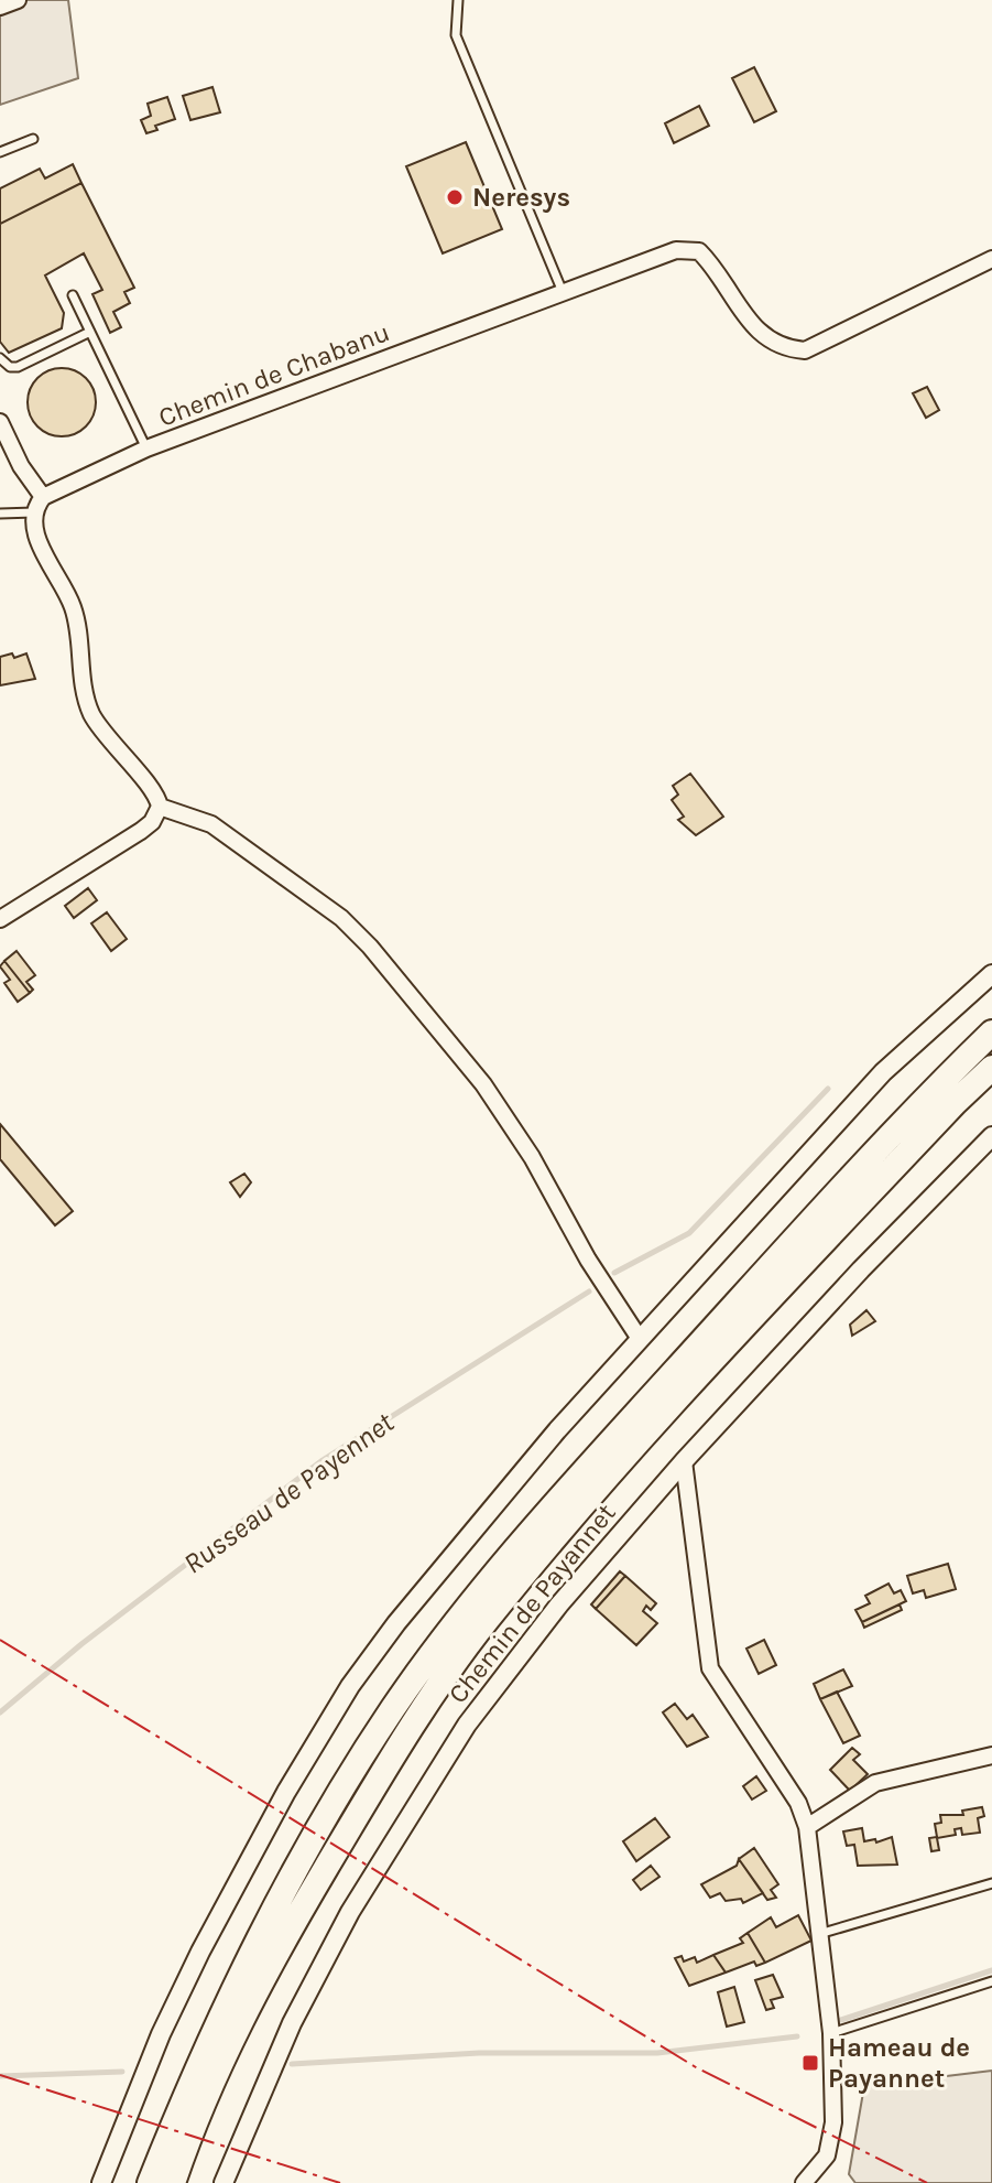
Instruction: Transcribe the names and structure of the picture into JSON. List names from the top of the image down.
{
  "streets": {
    "street": ["Chemin de Chabanu", "Chemin de Payannet"]
  },
  "water": ["Russeau de Payennet"],
  "places": {
    "other": ["Neresys"],
    "transit": ["Hameau de Payannet"]
  }
}
